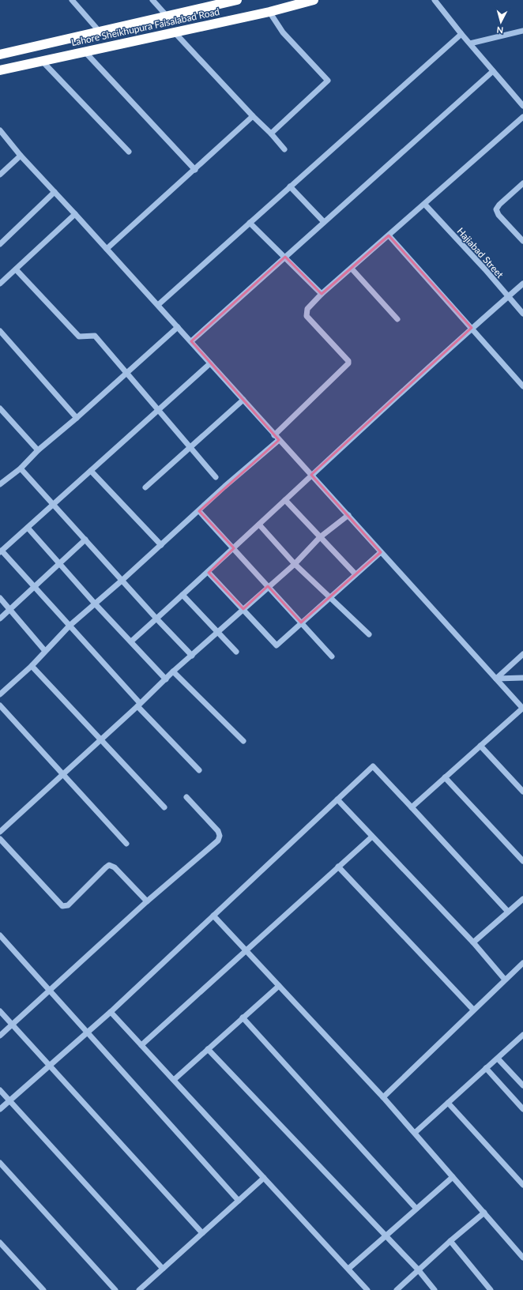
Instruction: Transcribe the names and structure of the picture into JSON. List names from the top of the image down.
{
  "streets": {
    "highway": ["Lahore Sheikhupura Faisalabad Road"],
    "street": ["Hajiabad Street"]
  },
  "north": "bottom"
}
